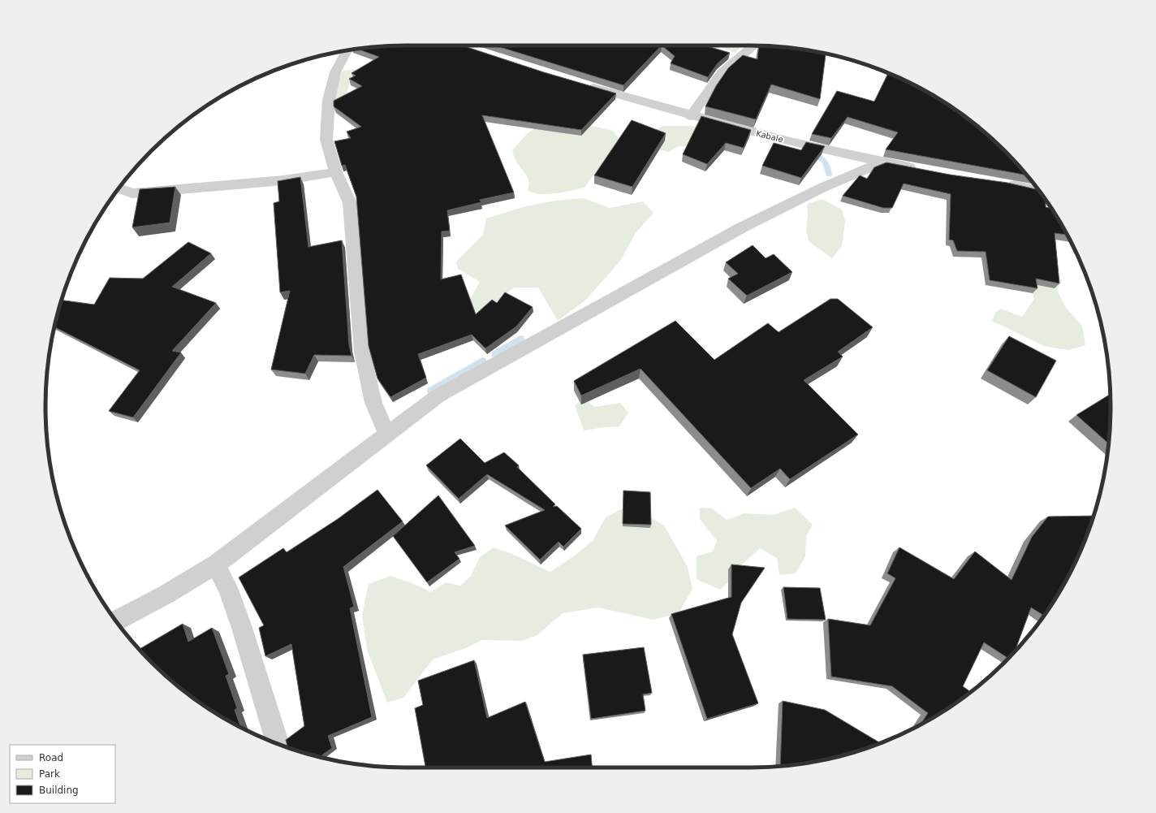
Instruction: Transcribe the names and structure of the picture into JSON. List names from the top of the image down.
{
  "streets": {
    "street": ["Kabale"]
  },
  "legend": ["Road", "Park", "Building"]
}
